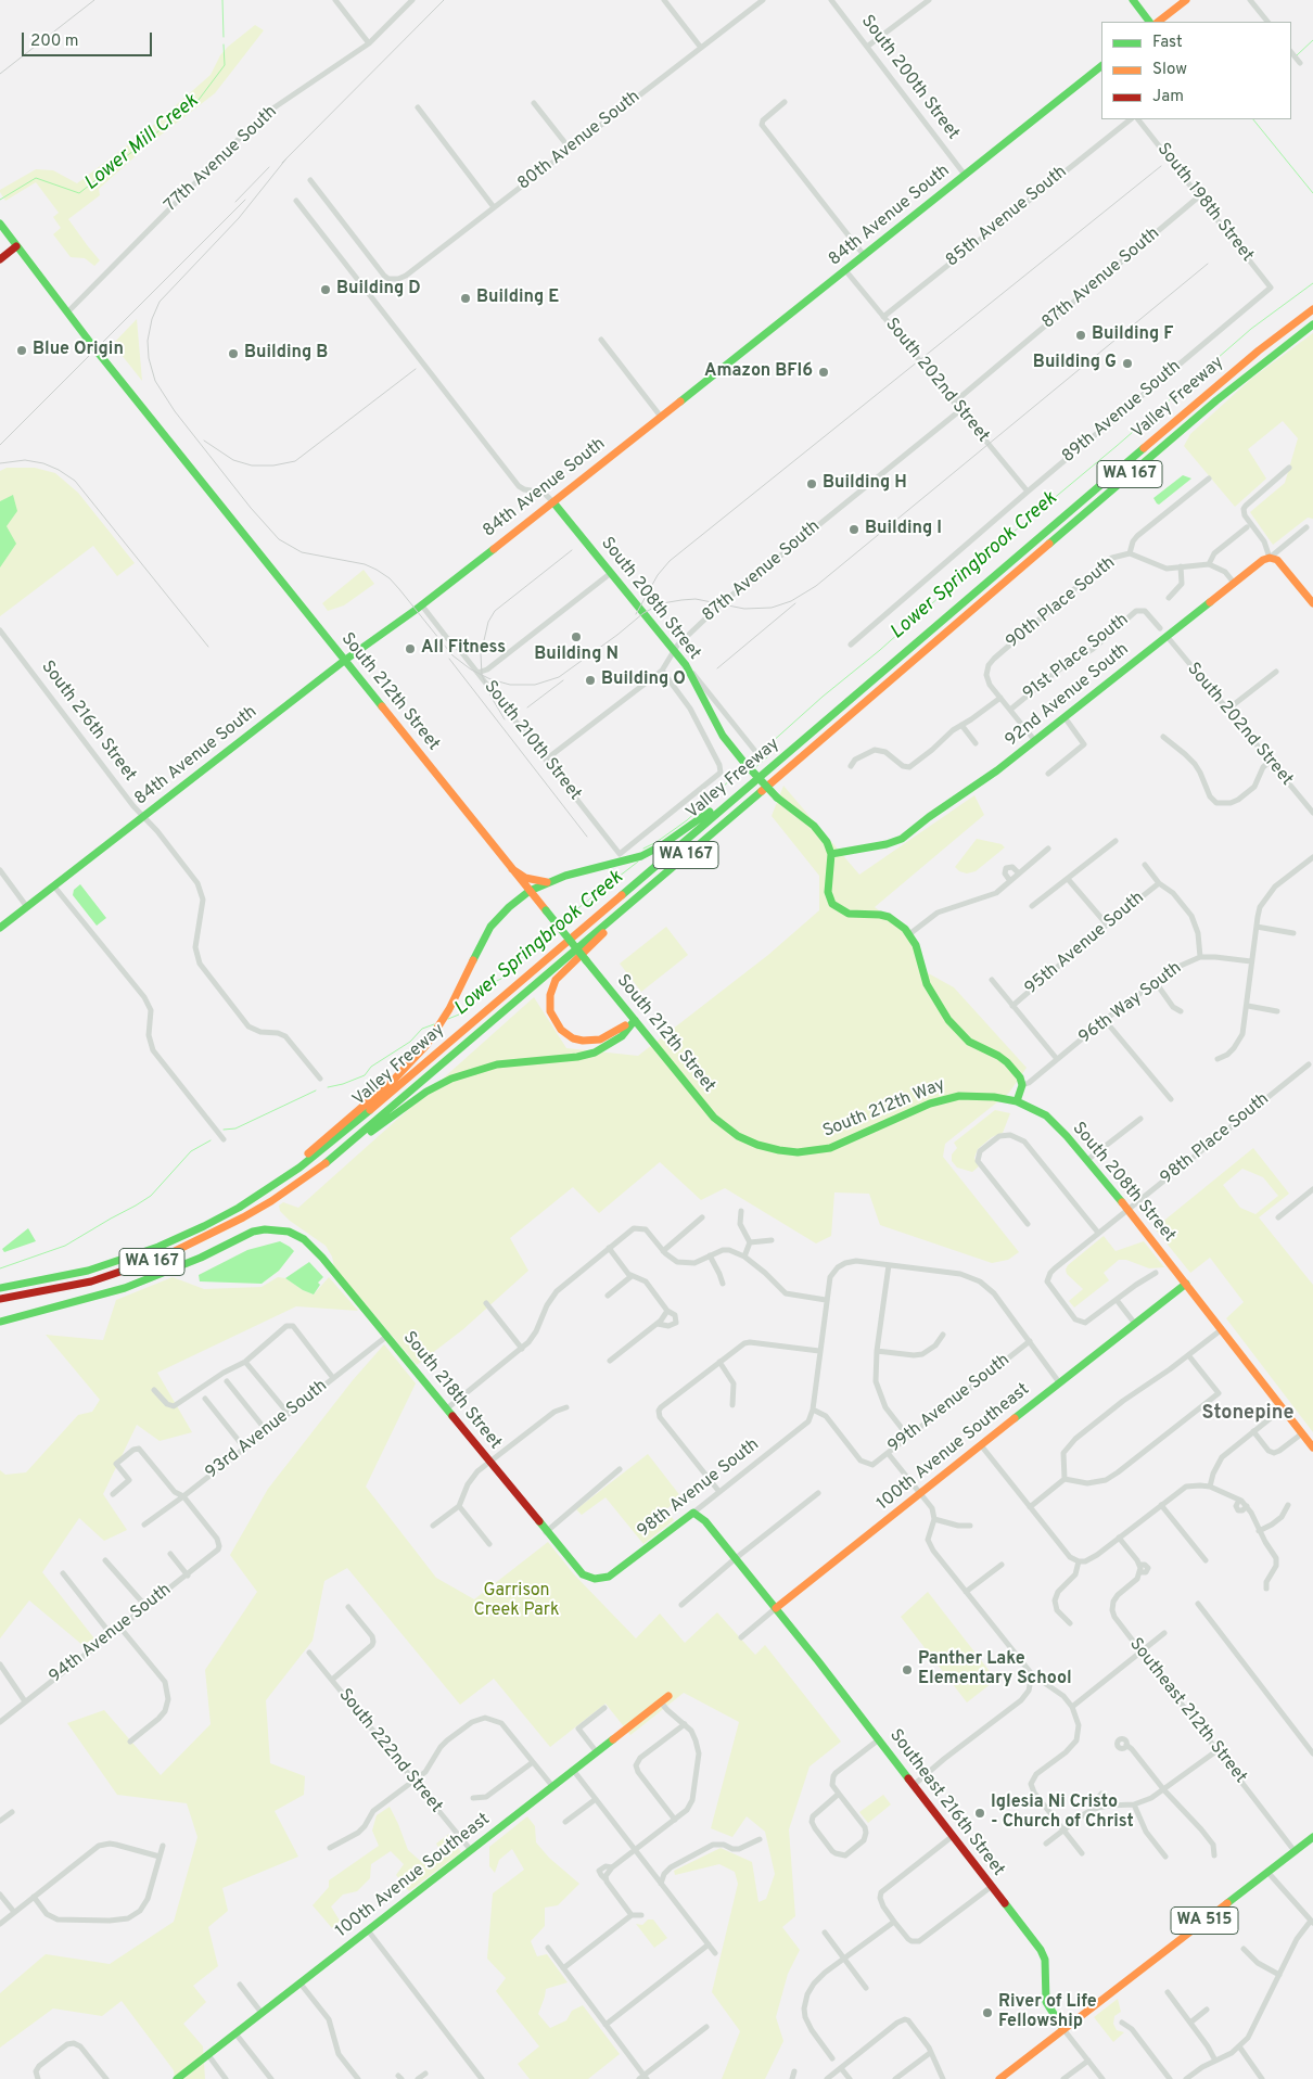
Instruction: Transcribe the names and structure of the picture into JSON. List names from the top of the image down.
{
  "streets": {
    "main road": [
      "84th Avenue South",
      "Valley Freeway",
      "WA 167",
      "South 208th Street",
      "South 212th Street",
      "92nd Avenue South",
      "South 212th Way",
      "South 218th Street",
      "100th Avenue Southeast",
      "98th Avenue South",
      "Southeast 216th Street",
      "WA 515"
    ],
    "street": [
      "South 200th Street",
      "80th Avenue South",
      "77th Avenue South",
      "South 198th Street",
      "85th Avenue South",
      "87th Avenue South",
      "South 202nd Street",
      "89th Avenue South",
      "90th Place South",
      "91st Place South",
      "South 216th Street",
      "South 210th Street",
      "95th Avenue South",
      "96th Way South",
      "98th Place South",
      "99th Avenue South",
      "93rd Avenue South",
      "94th Avenue South",
      "Southeast 212th Street",
      "South 222nd Street"
    ]
  },
  "crossings": [
    ["South 200th Street", "84th Avenue South"],
    ["77th Avenue South", "South 212th Street"],
    ["South 198th Street", "87th Avenue South"],
    ["South 198th Street", "89th Avenue South"],
    ["84th Avenue South", "South 202nd Street"],
    ["84th Avenue South", "South 208th Street"],
    ["84th Avenue South", "South 212th Street"],
    ["84th Avenue South", "South 216th Street"],
    ["84th Avenue South", "South 210th Street"],
    ["85th Avenue South", "South 202nd Street"],
    ["87th Avenue South", "South 202nd Street"],
    ["87th Avenue South", "South 208th Street"],
    ["87th Avenue South", "South 210th Street"],
    ["South 202nd Street", "89th Avenue South"],
    ["South 202nd Street", "92nd Avenue South"],
    ["South 208th Street", "92nd Avenue South"],
    ["South 208th Street", "South 212th Way"],
    ["South 208th Street", "98th Place South"],
    ["South 208th Street", "100th Avenue Southeast"],
    ["South 212th Street", "South 212th Way"],
    ["South 218th Street", "93rd Avenue South"],
    ["South 218th Street", "98th Avenue South"],
    ["99th Avenue South", "98th Avenue South"],
    ["93rd Avenue South", "94th Avenue South"],
    ["100th Avenue Southeast", "South 222nd Street"],
    ["100th Avenue Southeast", "Southeast 216th Street"],
    ["Southeast 212th Street", "WA 515"],
    ["Southeast 216th Street", "WA 515"]
  ],
  "districts": ["Stonepine"],
  "water": ["Lower Mill Creek", "Lower Springbrook Creek"],
  "parks": ["Garrison Creek Park"],
  "places": [
    "Building D",
    "Building E",
    "Building F",
    "Blue Origin",
    "Building B",
    "Building G",
    "Amazon BFI6",
    "Building H",
    "Building I",
    "Building N",
    "All Fitness",
    "Building O",
    "Panther Lake Elementary School",
    "Iglesia Ni Cristo - Church of Christ",
    "River of Life Fellowship"
  ],
  "legend": ["Fast", "Slow", "Jam"],
  "scale_bar": "200 m"
}
